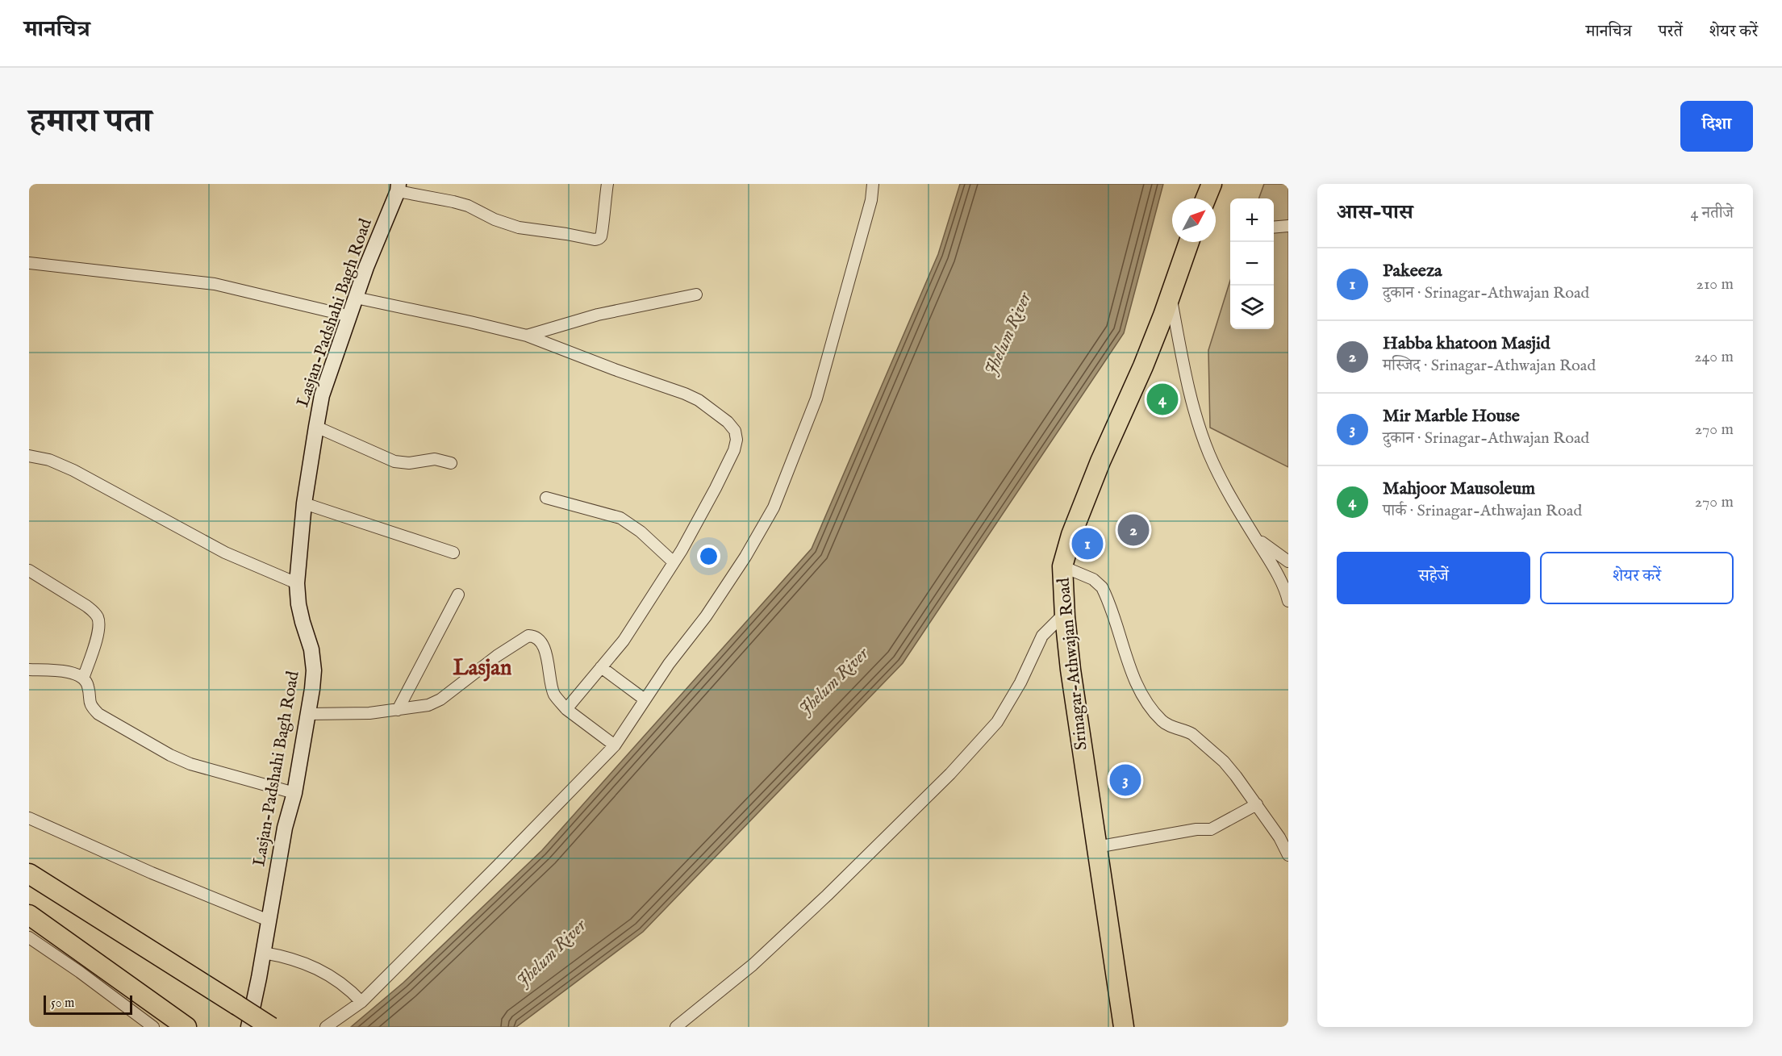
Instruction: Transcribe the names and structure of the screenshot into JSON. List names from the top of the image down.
{
  "streets": {
    "highway": ["Srinagar-Athwajan Road"],
    "street": ["Lasjan-Padshahi Bagh Road"]
  },
  "districts": ["Lasjan"],
  "water": ["Jhelum River"],
  "scale_bar": "50 m",
  "north": "top right",
  "page": {
    "header": "मानचित्र",
    "nav": ["मानचित्र", "परतें", "शेयर करें"],
    "title": "हमारा पता",
    "buttons": [
      "दिशा",
      ["सहेजें", "शेयर करें"]
    ],
    "heading": ["आस-पास", "4 नतीजे"],
    "map_buttons": ["+", "−"],
    "list": [
      {
        "mark": "1",
        "name": "Pakeeza",
        "note": "दुकान · Srinagar-Athwajan Road",
        "value": "210 m"
      },
      {
        "mark": "2",
        "name": "Habba khatoon Masjid",
        "note": "मस्जिद · Srinagar-Athwajan Road",
        "value": "240 m"
      },
      {
        "mark": "3",
        "name": "Mir Marble House",
        "note": "दुकान · Srinagar-Athwajan Road",
        "value": "270 m"
      },
      {
        "mark": "4",
        "name": "Mahjoor Mausoleum",
        "note": "पार्क · Srinagar-Athwajan Road",
        "value": "270 m"
      }
    ],
    "pins": [
      "4",
      "2",
      "1",
      "3"
    ],
    "scale": "50 m"
  }
}
